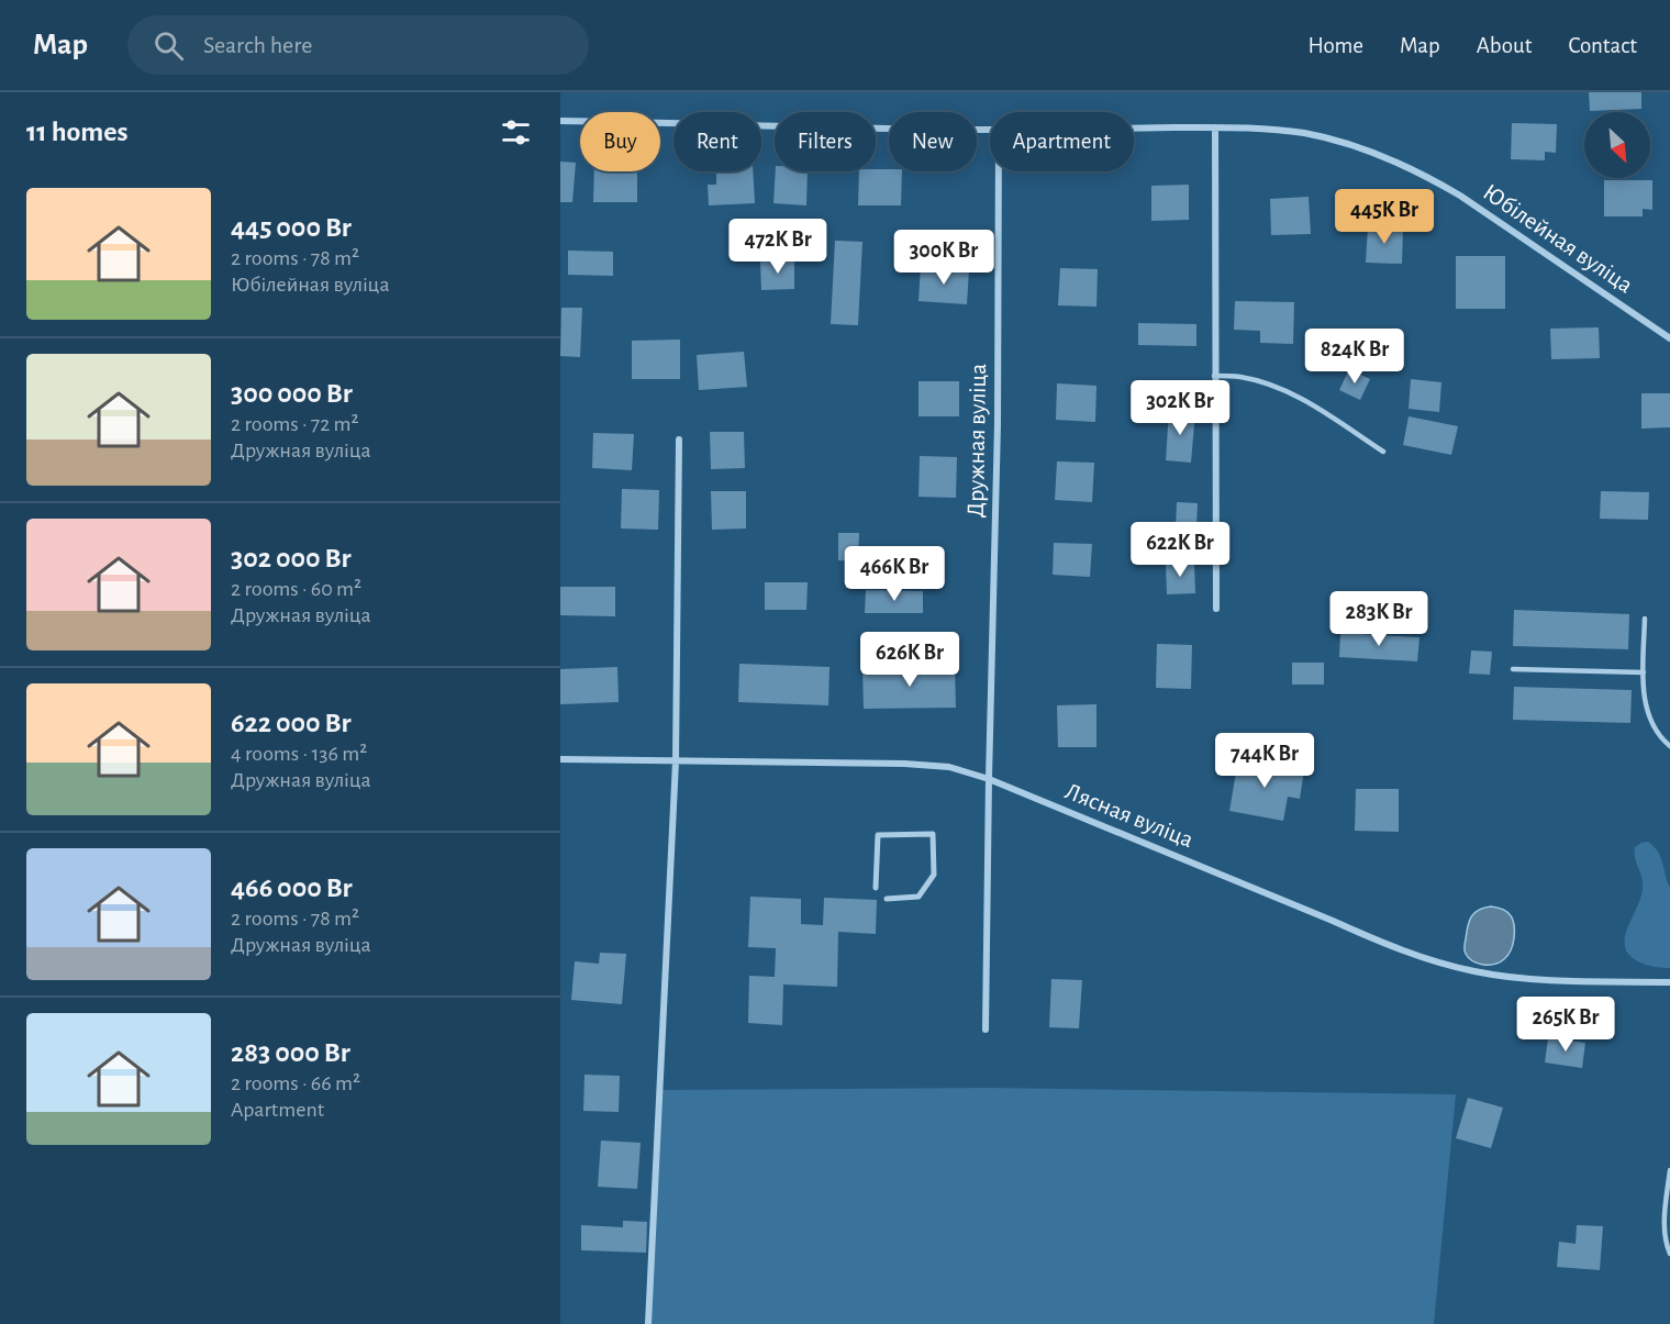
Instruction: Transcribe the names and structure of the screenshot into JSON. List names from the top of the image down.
{
  "streets": {
    "street": ["Юбілейная вуліца", "Дружная вуліца", "Лясная вуліца"]
  },
  "crossings": [
    ["Дружная вуліца", "Лясная вуліца"]
  ],
  "north": "bottom right",
  "page": {
    "header": "Map",
    "search": "Search here",
    "nav": [
      "Home",
      "Map",
      "About",
      "Contact"
    ],
    "heading": "11 homes",
    "chip": [
      "Buy",
      "Rent",
      "Filters",
      "New",
      "Apartment"
    ],
    "list": [
      {
        "name": "445 000 Br",
        "note": "2 rooms · 78 m² · Юбілейная вуліца"
      },
      {
        "name": "300 000 Br",
        "note": "2 rooms · 72 m² · Дружная вуліца"
      },
      {
        "name": "302 000 Br",
        "note": "2 rooms · 60 m² · Дружная вуліца"
      },
      {
        "name": "622 000 Br",
        "note": "4 rooms · 136 m² · Дружная вуліца"
      },
      {
        "name": "466 000 Br",
        "note": "2 rooms · 78 m² · Дружная вуліца"
      },
      {
        "name": "283 000 Br",
        "note": "2 rooms · 66 m² · Apartment"
      }
    ],
    "price": [
      "445K Br",
      "472K Br",
      "300K Br",
      "824K Br",
      "302K Br",
      "622K Br",
      "466K Br",
      "283K Br",
      "626K Br",
      "744K Br",
      "265K Br"
    ]
  }
}
